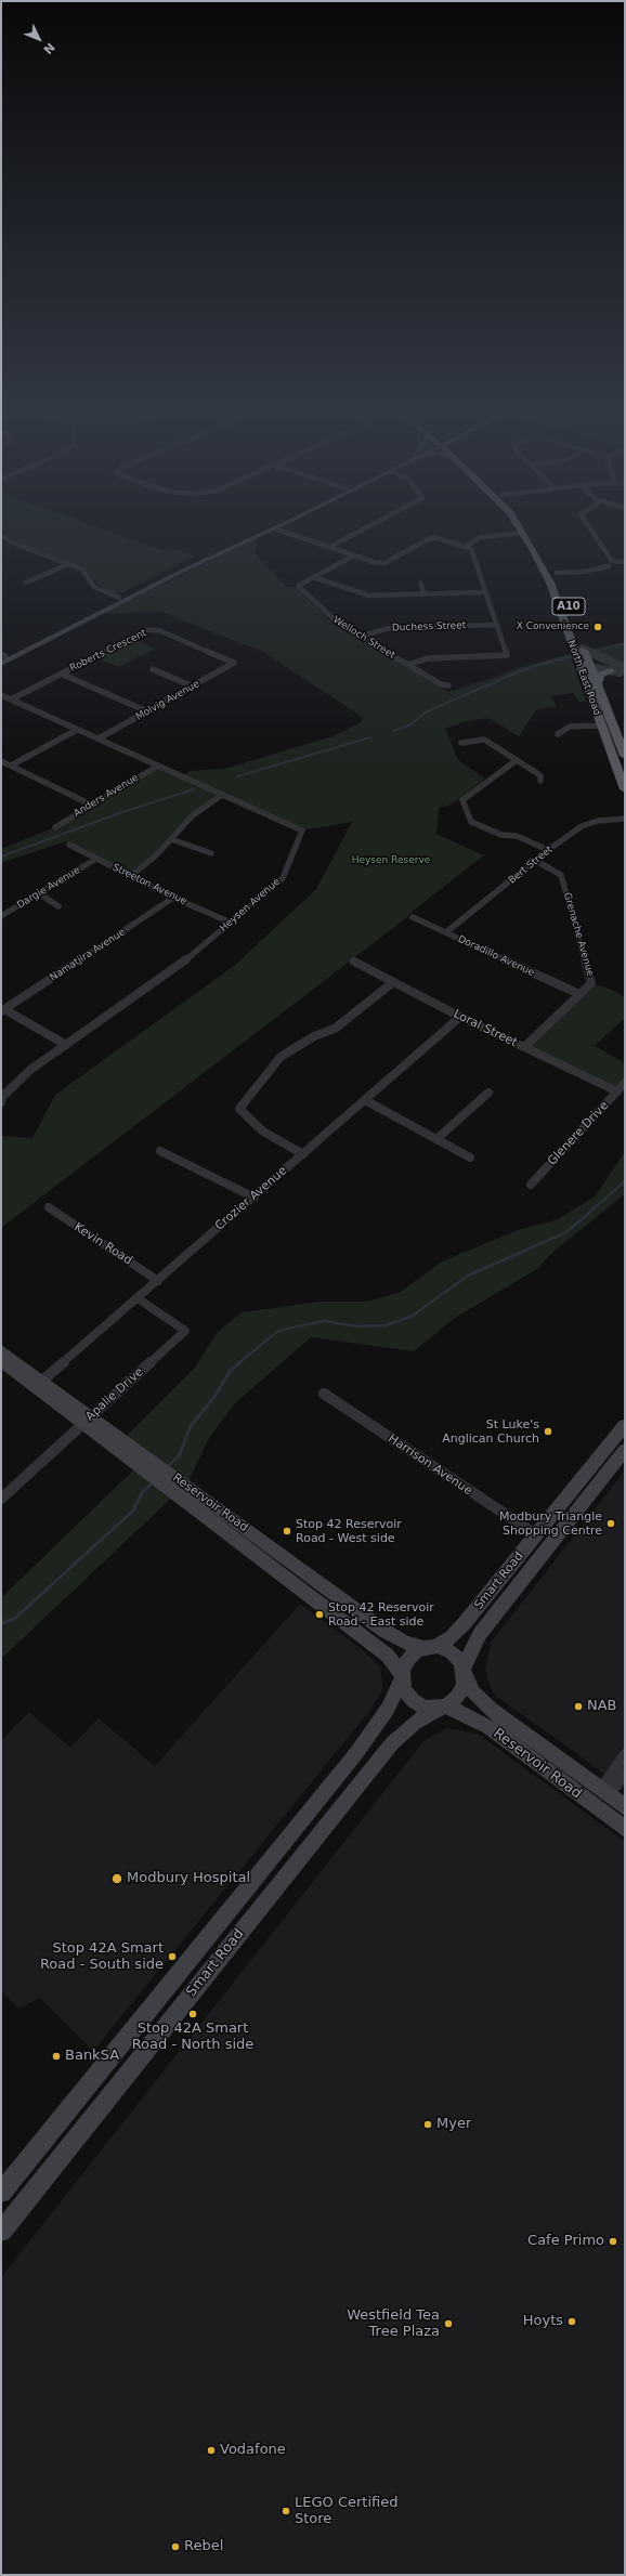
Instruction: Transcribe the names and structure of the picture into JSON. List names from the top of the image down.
{
  "streets": {
    "highway": ["A10", "North East Road"],
    "main road": ["Reservoir Road", "Smart Road"],
    "street": [
      "Duchess Street",
      "Welloch Street",
      "Roberts Crescent",
      "Molvig Avenue",
      "Anders Avenue",
      "Bert Street",
      "Streeton Avenue",
      "Dargie Avenue",
      "Heysen Avenue",
      "Grenache Avenue",
      "Namatjira Avenue",
      "Doradillo Avenue",
      "Loral Street",
      "Glenere Drive",
      "Crozier Avenue",
      "Kevin Road",
      "Apalie Drive",
      "Harrison Avenue"
    ]
  },
  "crossings": [
    ["Duchess Street", "Welloch Street"],
    ["Roberts Crescent", "Molvig Avenue"],
    ["Roberts Crescent", "Heysen Avenue"],
    ["Molvig Avenue", "Heysen Avenue"],
    ["Anders Avenue", "Heysen Avenue"],
    ["Bert Street", "Grenache Avenue"],
    ["Bert Street", "Doradillo Avenue"],
    ["Streeton Avenue", "Dargie Avenue"],
    ["Streeton Avenue", "Heysen Avenue"],
    ["Streeton Avenue", "Namatjira Avenue"],
    ["Grenache Avenue", "Doradillo Avenue"],
    ["Grenache Avenue", "Loral Street"],
    ["Loral Street", "Glenere Drive"],
    ["Loral Street", "Crozier Avenue"],
    ["Crozier Avenue", "Kevin Road"],
    ["Crozier Avenue", "Apalie Drive"],
    ["Crozier Avenue", "Reservoir Road"],
    ["Apalie Drive", "Reservoir Road"],
    ["Harrison Avenue", "Smart Road"],
    ["Reservoir Road", "Smart Road"]
  ],
  "parks": ["Heysen Reserve"],
  "places": [
    "X Convenience",
    "St Luke's Anglican Church",
    "Modbury Triangle Shopping Centre",
    "Stop 42 Reservoir Road - West side",
    "Stop 42 Reservoir Road - East side",
    "NAB",
    "Modbury Hospital",
    "Stop 42A Smart Road - South side",
    "Stop 42A Smart Road - North side",
    "BankSA",
    "Myer",
    "Cafe Primo",
    "Hoyts",
    "Westfield Tea Tree Plaza",
    "Vodafone",
    "LEGO Certified Store",
    "Rebel"
  ],
  "north": "bottom right"
}
